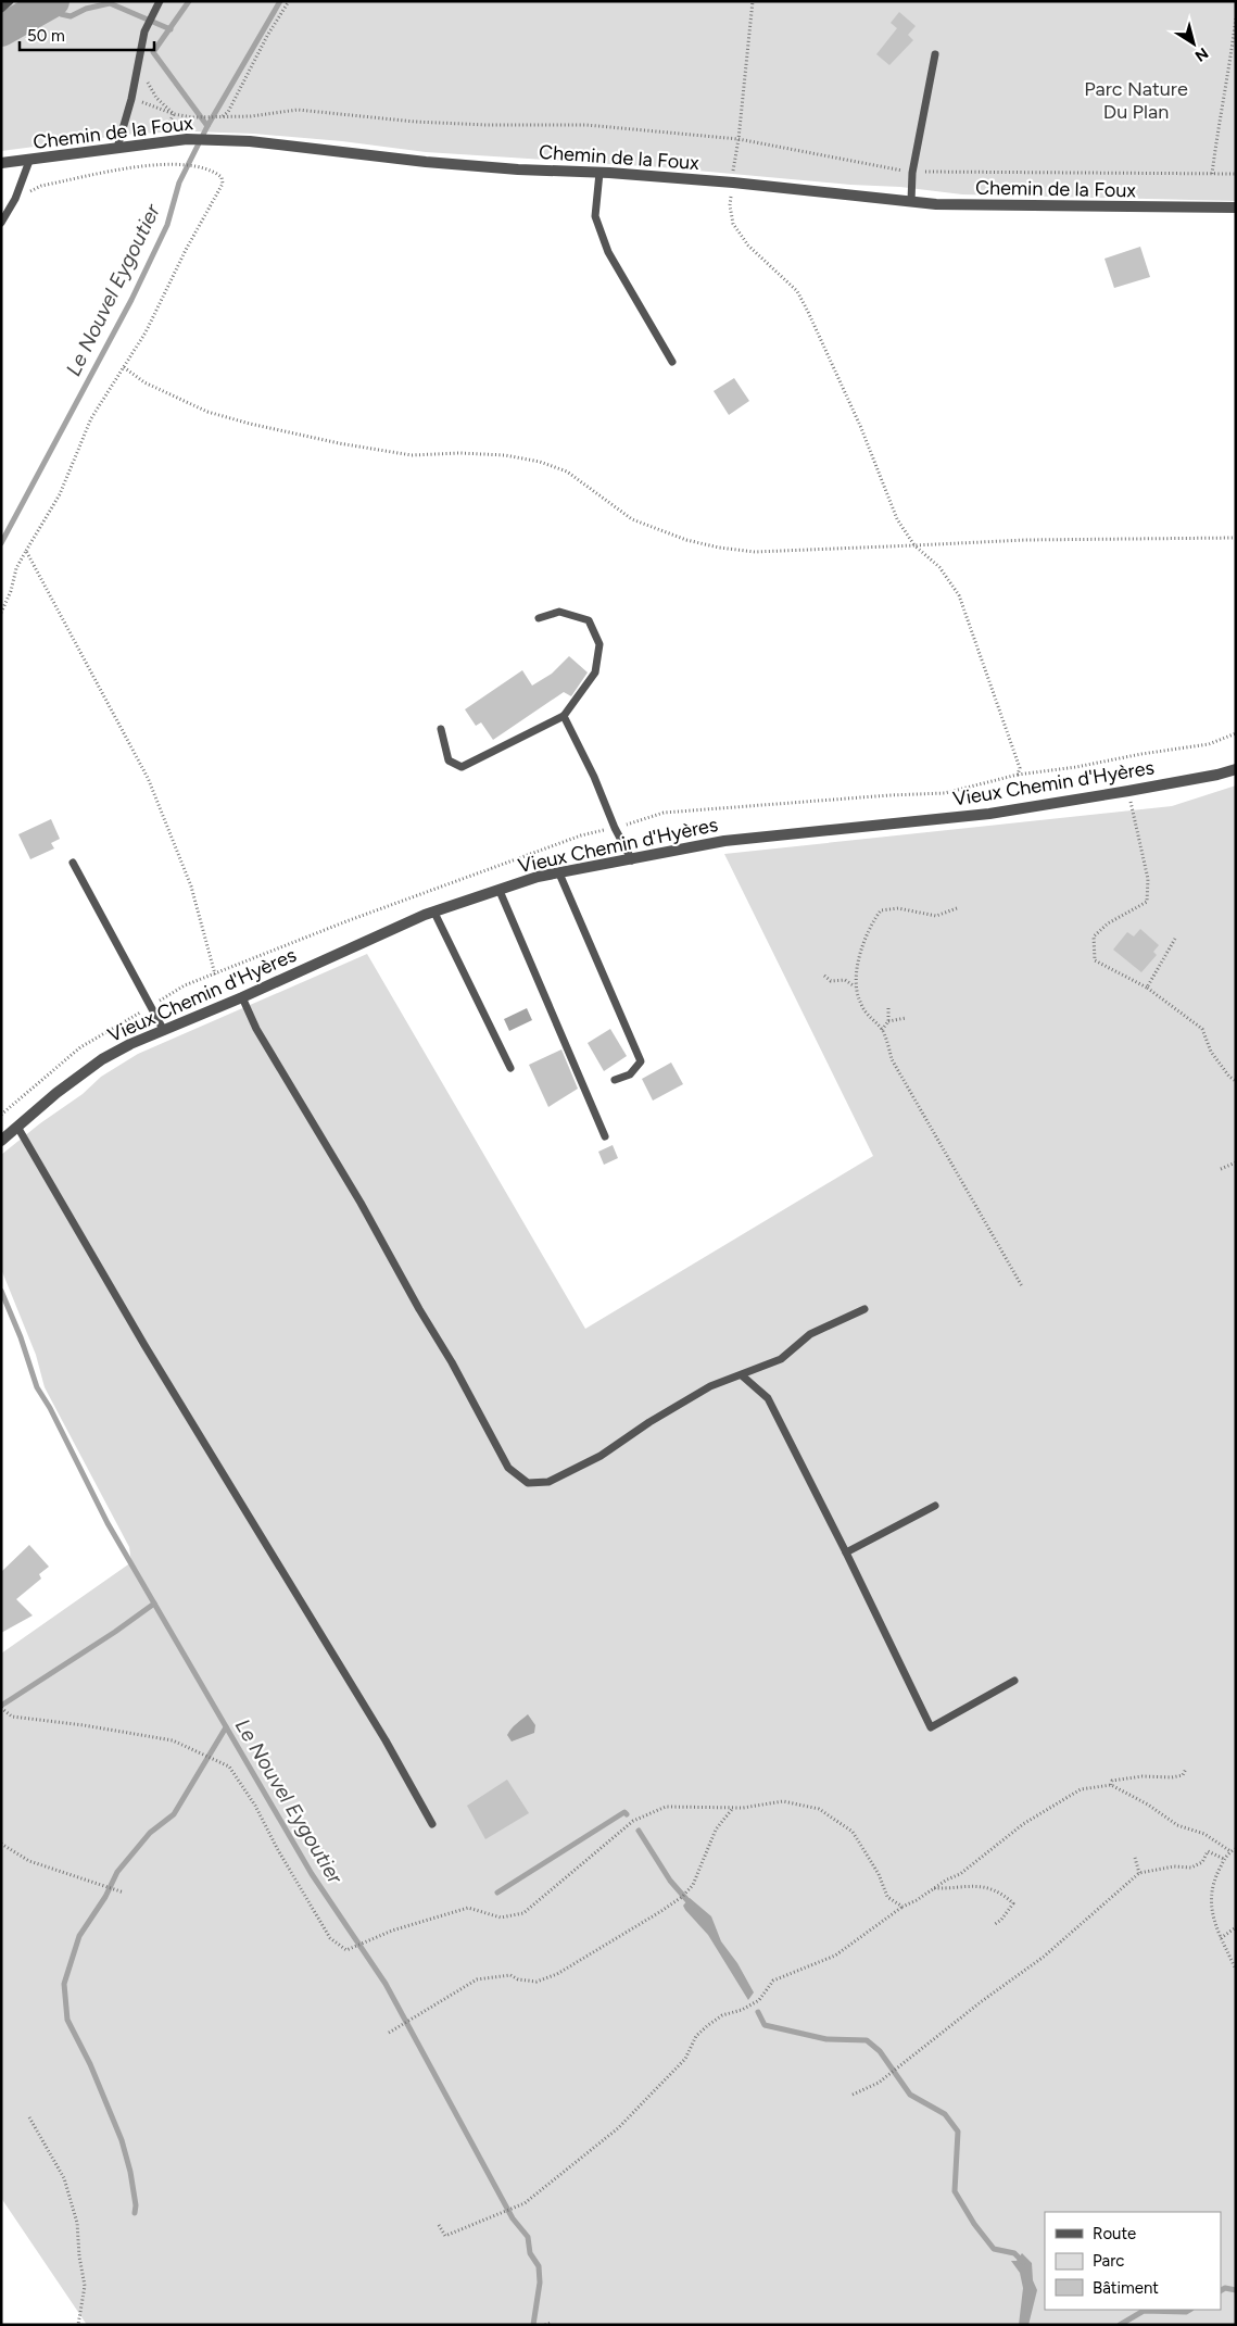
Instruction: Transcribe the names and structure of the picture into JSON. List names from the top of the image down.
{
  "streets": {
    "street": ["Chemin de la Foux", "Vieux Chemin d'Hyères"]
  },
  "water": ["Le Nouvel Eygoutier"],
  "parks": ["Parc Nature Du Plan"],
  "legend": ["Route", "Parc", "Bâtiment"],
  "scale_bar": "50 m",
  "north": "bottom right"
}
